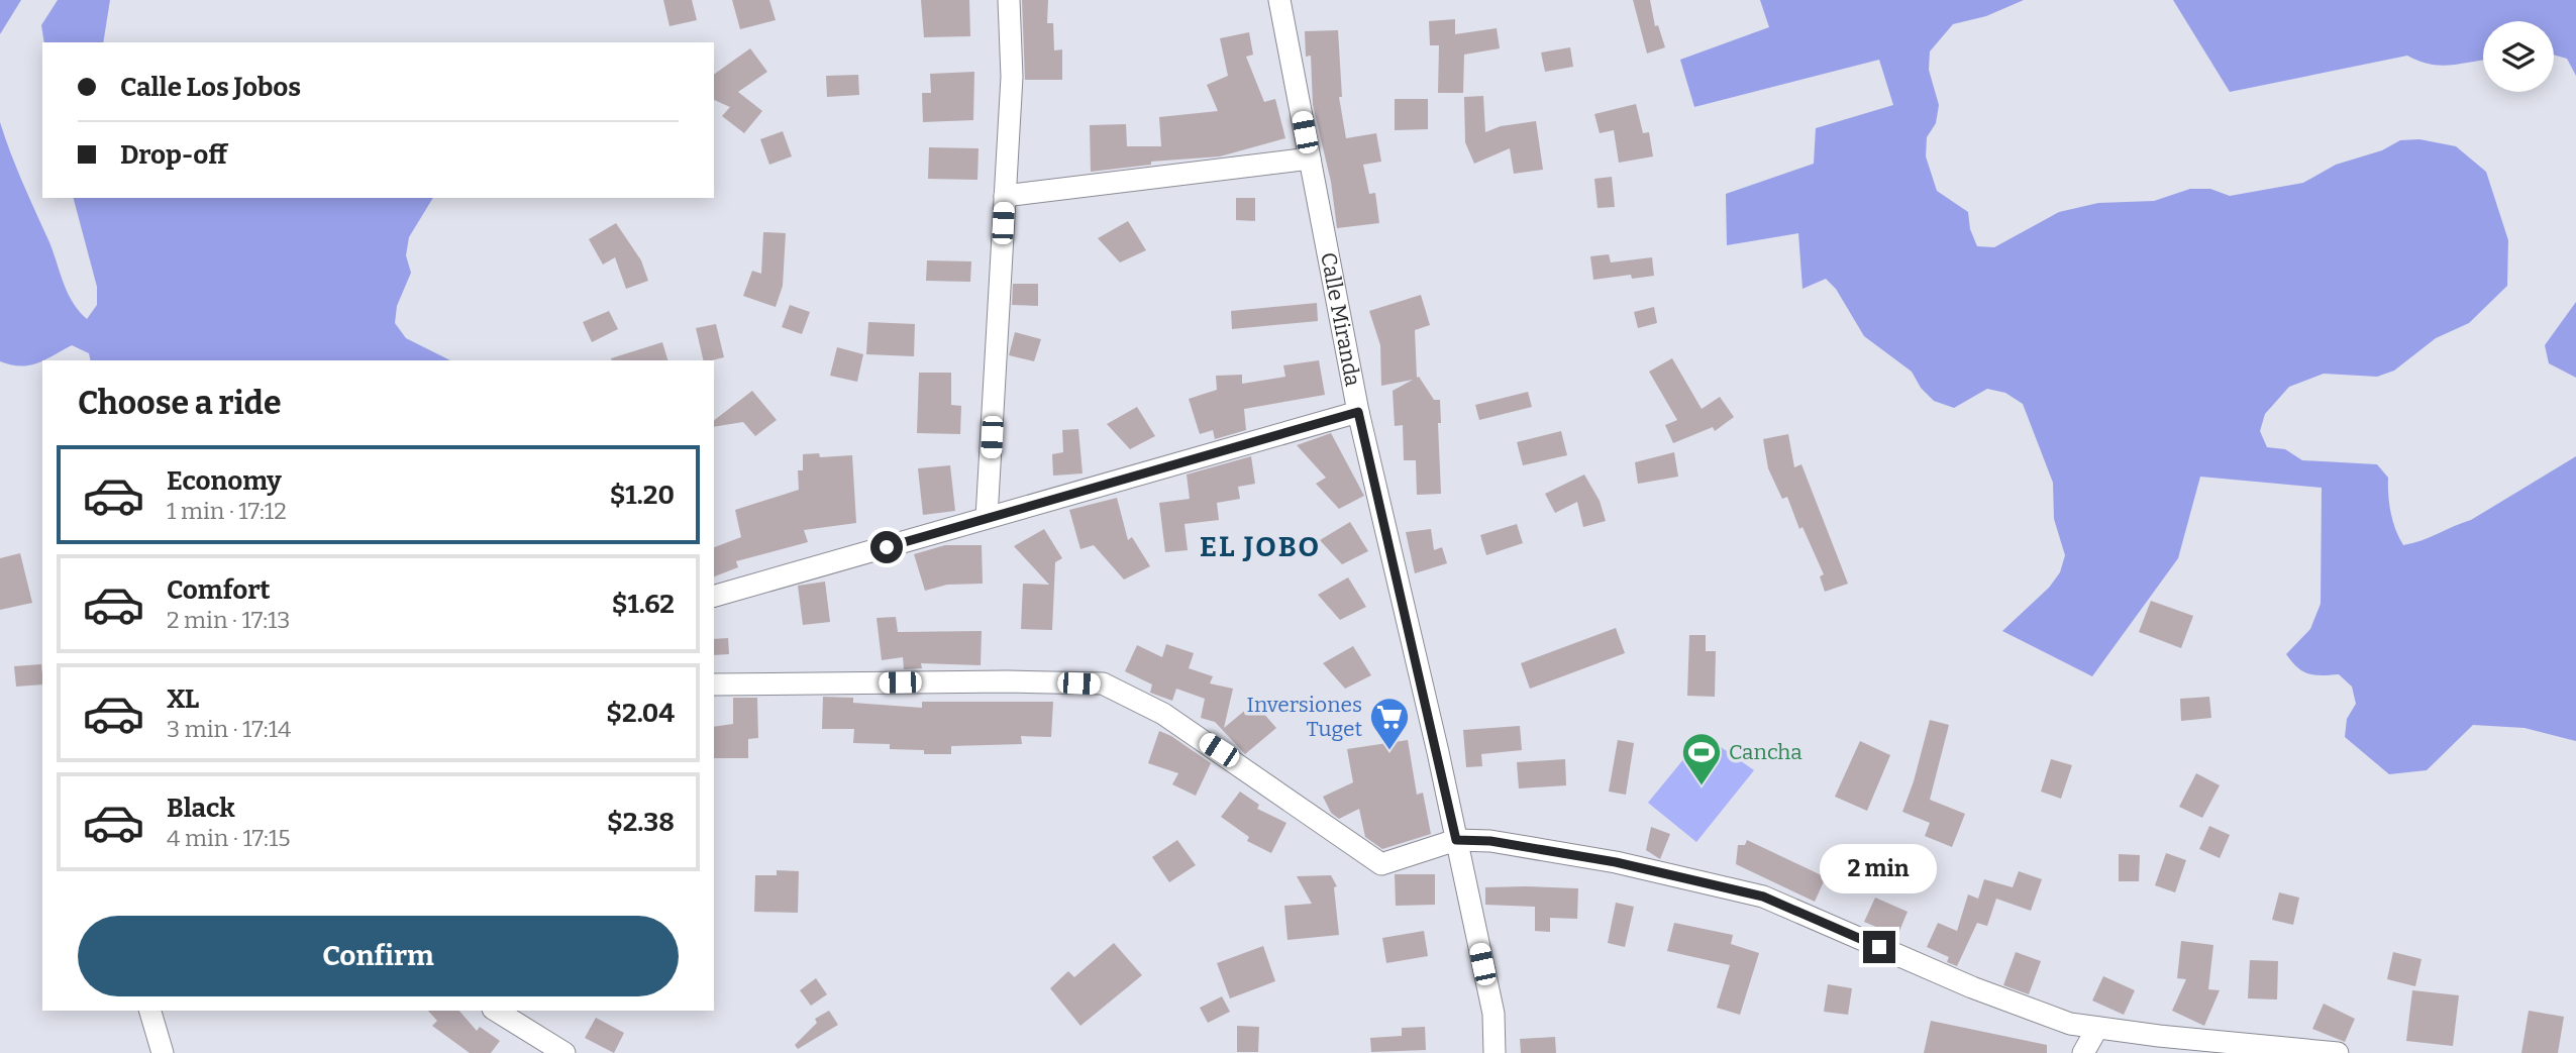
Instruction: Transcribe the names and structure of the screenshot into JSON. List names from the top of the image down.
{
  "streets": {
    "street": ["Calle Miranda"]
  },
  "districts": ["EL JOBO"],
  "places": {
    "supermarket": ["Inversiones Tuget"],
    "sports": ["Cancha"]
  },
  "page": {
    "banner": ["Calle Los Jobos", "Drop-off"],
    "heading": "Choose a ride",
    "list": [
      {
        "name": "Economy",
        "note": "1 min · 17:12",
        "value": "$1.20"
      },
      {
        "name": "Comfort",
        "note": "2 min · 17:13",
        "value": "$1.62"
      },
      {
        "name": "XL",
        "note": "3 min · 17:14",
        "value": "$2.04"
      },
      {
        "name": "Black",
        "note": "4 min · 17:15",
        "value": "$2.38"
      }
    ],
    "bubble": "2 min",
    "buttons": "Confirm"
  }
}
